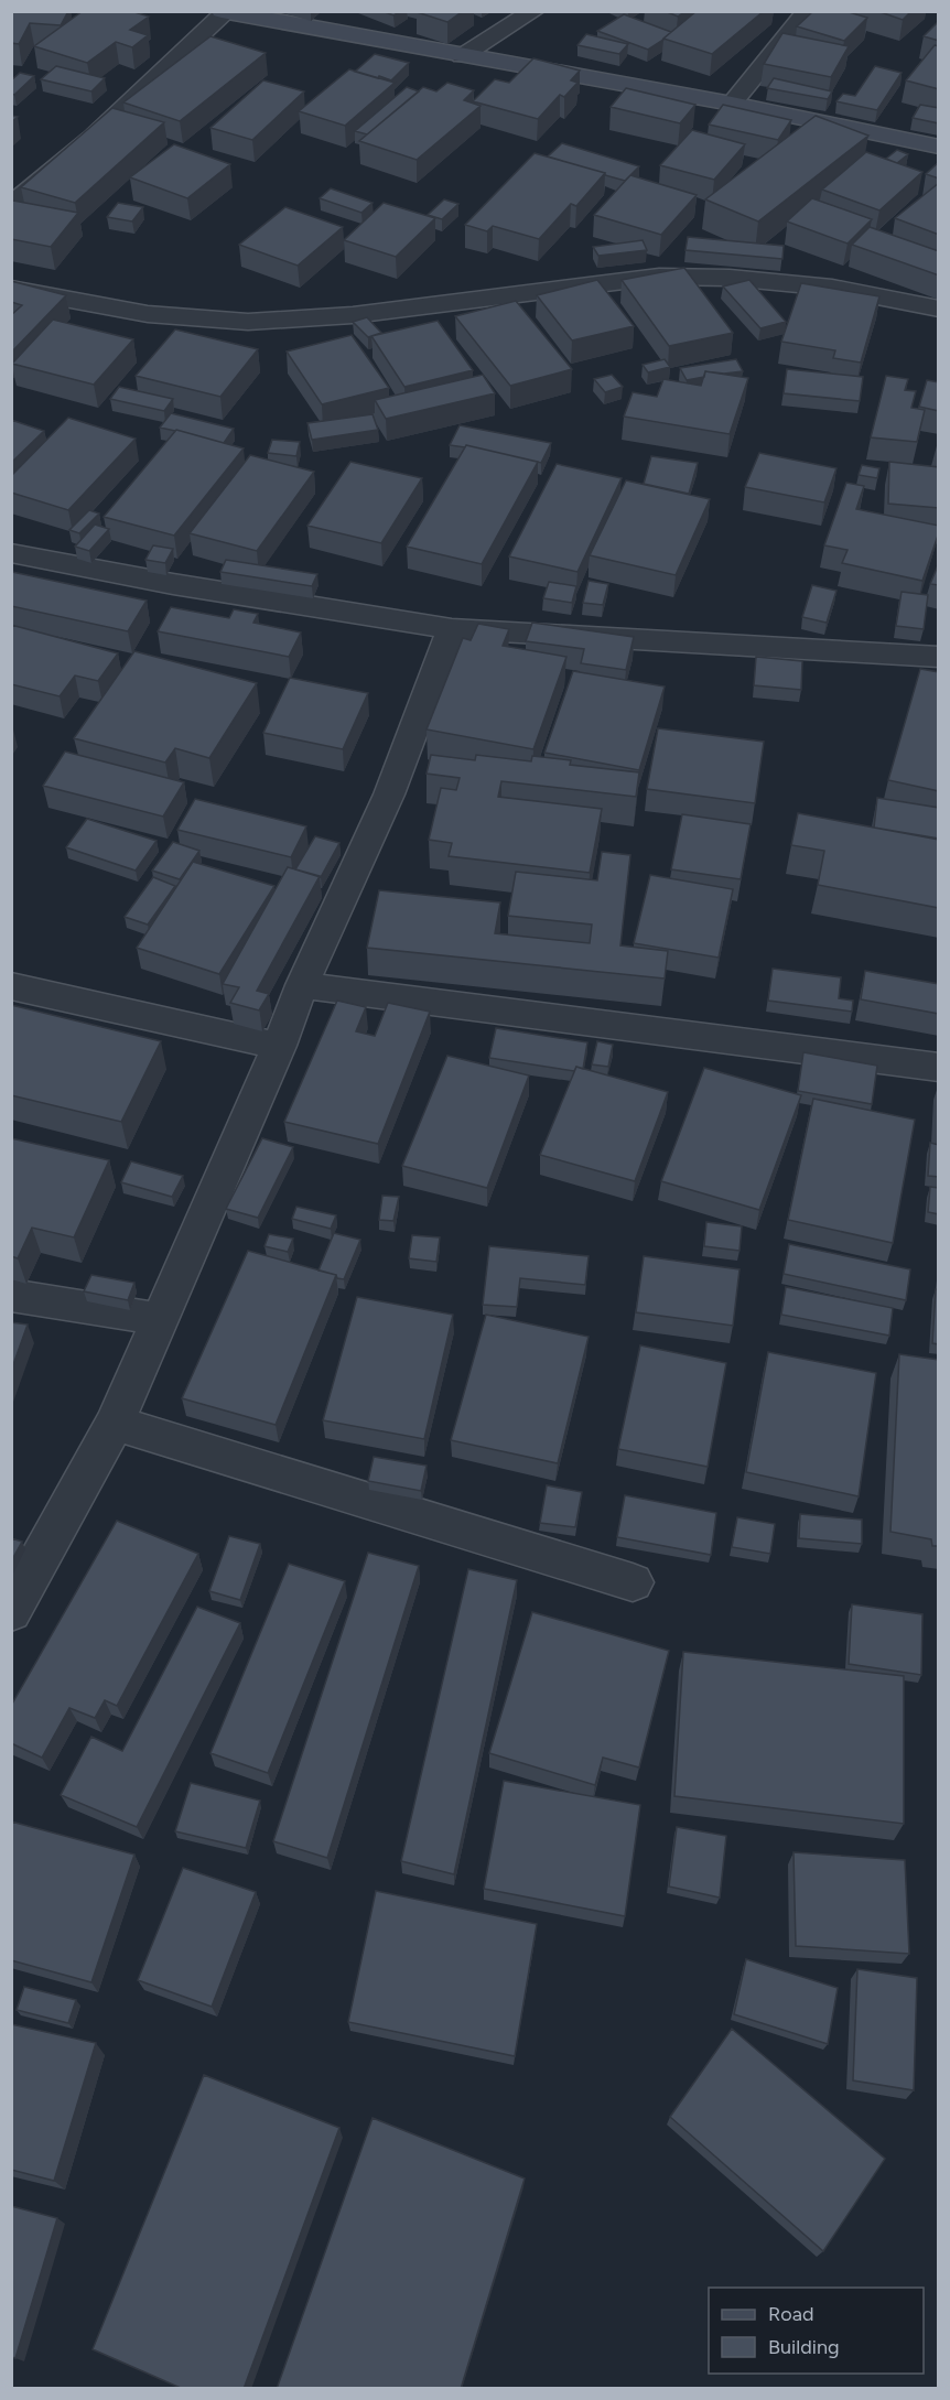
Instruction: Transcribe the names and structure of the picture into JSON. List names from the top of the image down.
{
  "legend": ["Road", "Building"]
}
